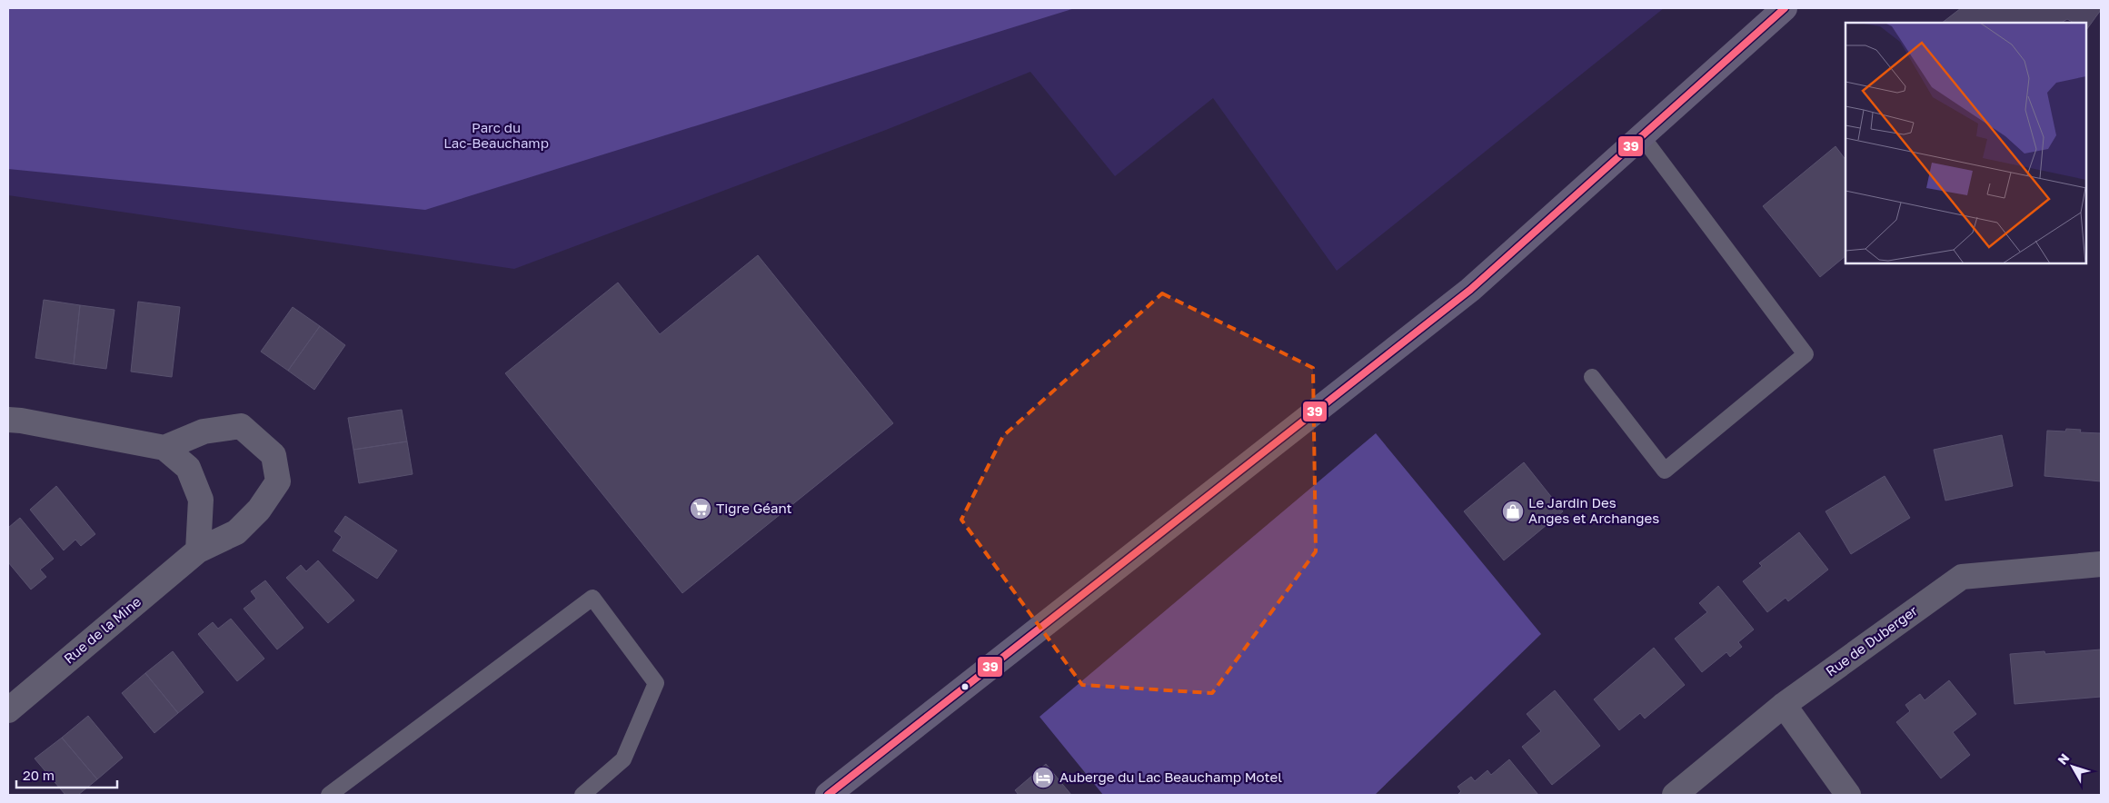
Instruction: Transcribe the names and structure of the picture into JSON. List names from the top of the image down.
{
  "streets": {
    "street": ["Rue de la Mine", "Rue de Duberger"]
  },
  "parks": ["Parc du Lac-Beauchamp"],
  "places": {
    "supermarket": ["Tigre Géant"],
    "shop": ["Le Jardin Des Anges et Archanges"],
    "hotel": ["Auberge du Lac Beauchamp Motel"]
  },
  "lines": ["transit line 39"],
  "scale_bar": "20 m",
  "north": "top left"
}
